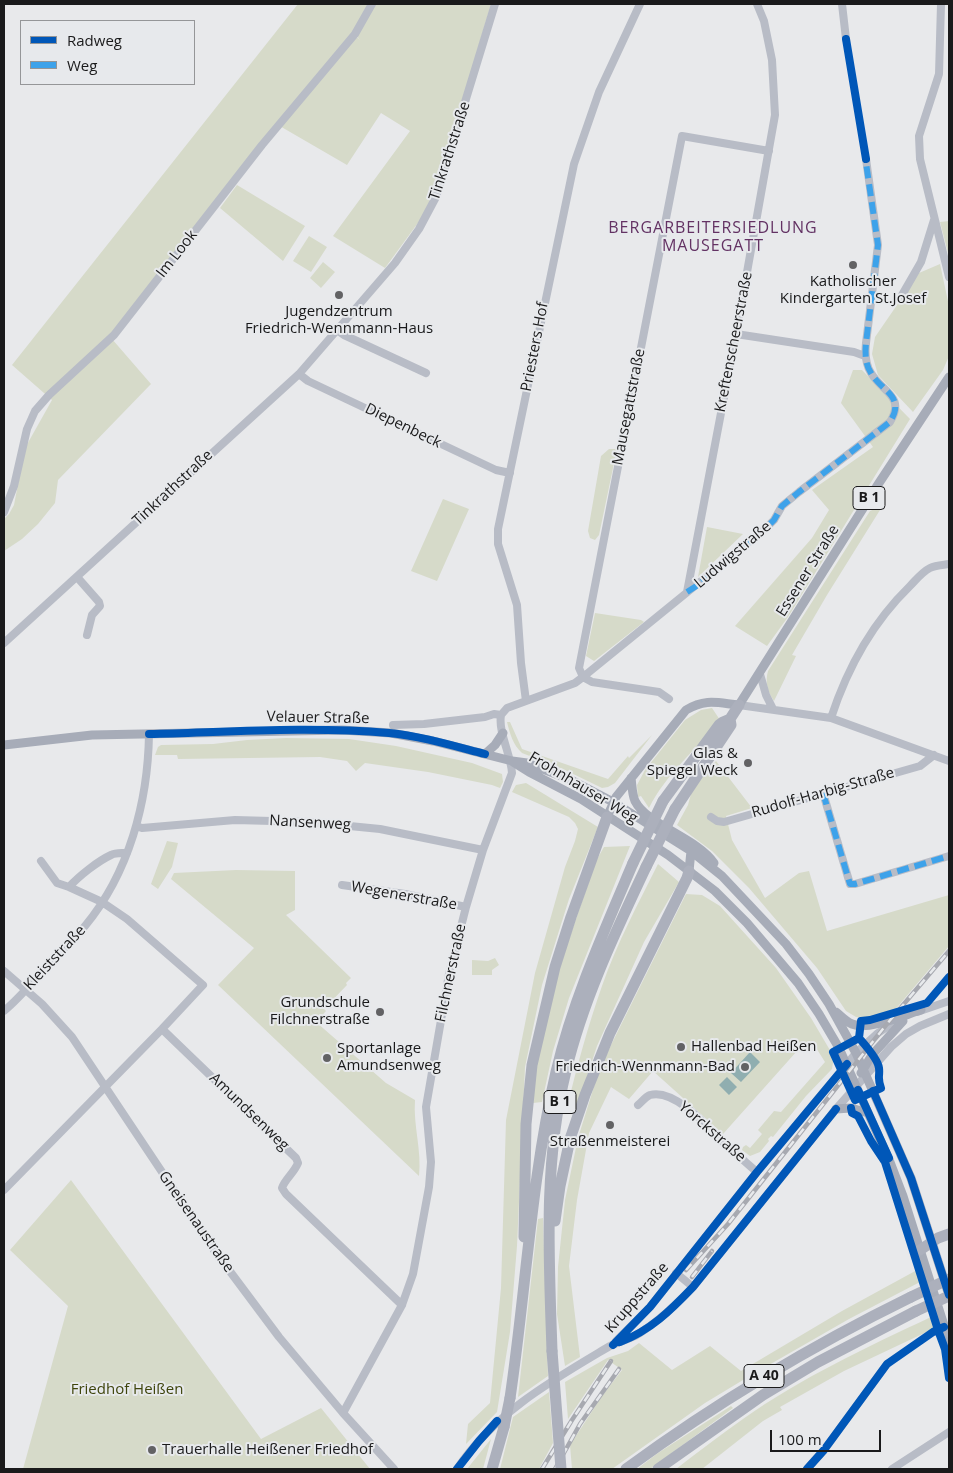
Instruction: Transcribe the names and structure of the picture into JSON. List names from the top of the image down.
{
  "streets": {
    "highway": ["B 1", "A 40"],
    "main road": ["Essener Straße", "Velauer Straße", "Frohnhauser Weg"],
    "street": [
      "Tinkrathstraße",
      "Im Look",
      "Kreftenscheerstraße",
      "Priesters Hof",
      "Mausegattstraße",
      "Diepenbeck",
      "Ludwigstraße",
      "Rudolf-Harbig-Straße",
      "Nansenweg",
      "Wegenerstraße",
      "Kleiststraße",
      "Filchnerstraße",
      "Amundsenweg",
      "Yorckstraße",
      "Gneisenaustraße",
      "Kruppstraße"
    ]
  },
  "crossings": [
    ["Tinkrathstraße", "Diepenbeck"],
    ["Kreftenscheerstraße", "Mausegattstraße"],
    ["Kreftenscheerstraße", "Ludwigstraße"],
    ["Priesters Hof", "Diepenbeck"],
    ["Mausegattstraße", "Ludwigstraße"],
    ["B 1", "Essener Straße"],
    ["Velauer Straße", "Frohnhauser Weg"],
    ["Velauer Straße", "Kleiststraße"],
    ["Velauer Straße", "Filchnerstraße"],
    ["Frohnhauser Weg", "Filchnerstraße"],
    ["Frohnhauser Weg", "Kruppstraße"],
    ["Frohnhauser Weg", "A 40"],
    ["Nansenweg", "Kleiststraße"],
    ["Nansenweg", "Filchnerstraße"],
    ["Wegenerstraße", "Filchnerstraße"],
    ["Kleiststraße", "Gneisenaustraße"],
    ["Filchnerstraße", "Amundsenweg"],
    ["Filchnerstraße", "Gneisenaustraße"],
    ["Yorckstraße", "Kruppstraße"]
  ],
  "districts": ["BERGARBEITERSIEDLUNG MAUSEGATT"],
  "parks": ["Friedhof Heißen"],
  "places": [
    "Katholischer Kindergarten St.Josef",
    "Jugendzentrum Friedrich-Wennmann-Haus",
    "Glas & Spiegel Weck",
    "Grundschule Filchnerstraße",
    "Hallenbad Heißen",
    "Sportanlage Amundsenweg",
    "Friedrich-Wennmann-Bad",
    "Straßenmeisterei",
    "Trauerhalle Heißener Friedhof"
  ],
  "legend": ["Radweg", "Weg"],
  "scale_bar": "100 m"
}
